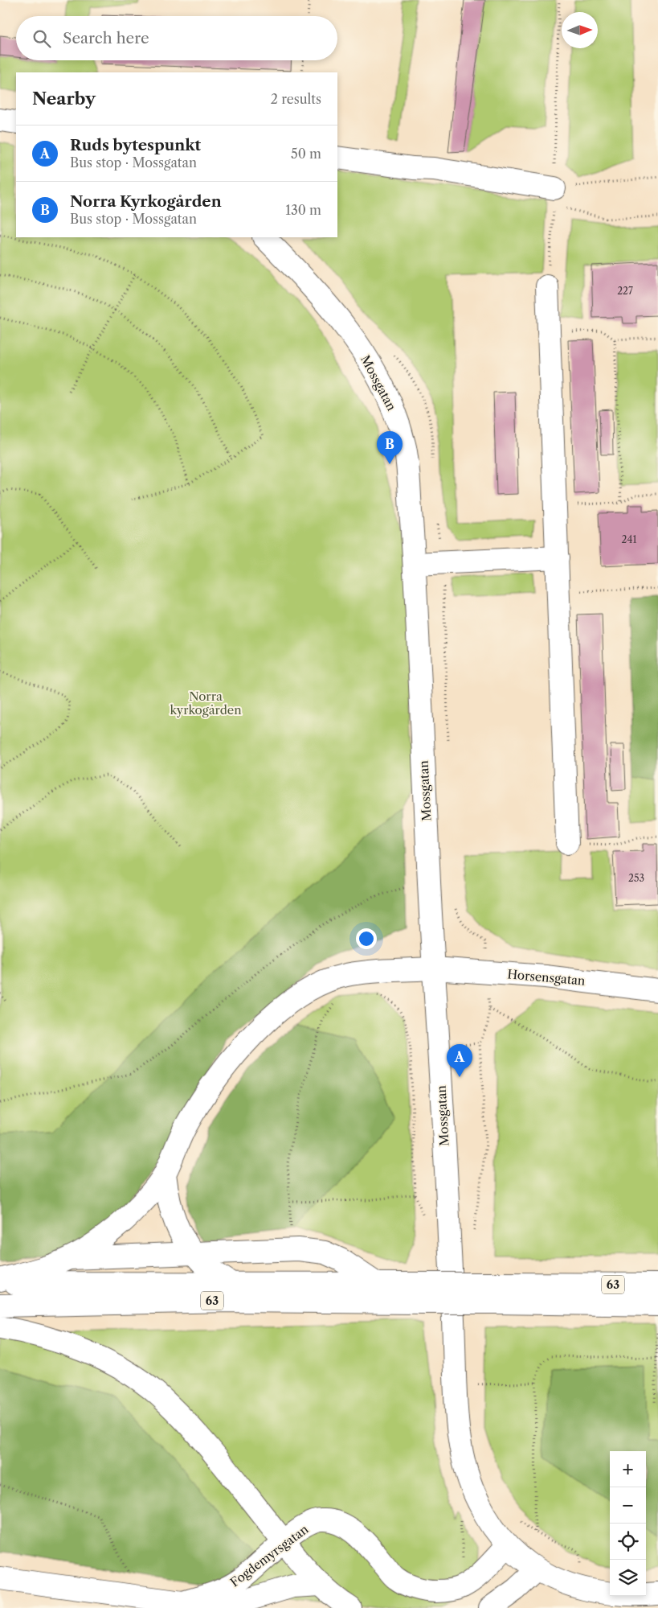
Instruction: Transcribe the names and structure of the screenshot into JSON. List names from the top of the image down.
{
  "streets": {
    "street": [
      "Mossgatan",
      "Horsensgatan",
      "63",
      "Fogdemyrsgatan"
    ]
  },
  "crossings": [
    ["Mossgatan", "Horsensgatan"],
    ["Mossgatan", "Fogdemyrsgatan"]
  ],
  "parks": ["Norra kyrkogården"],
  "house_numbers": ["227", "241", "253"],
  "north": "right",
  "page": {
    "search": "Search here",
    "heading": ["Nearby", "2 results"],
    "list": [
      {
        "mark": "A",
        "name": "Ruds bytespunkt",
        "note": "Bus stop · Mossgatan",
        "value": "50 m"
      },
      {
        "mark": "B",
        "name": "Norra Kyrkogården",
        "note": "Bus stop · Mossgatan",
        "value": "130 m"
      }
    ],
    "pins": ["B", "A"],
    "map_buttons": ["+", "−"]
  }
}
